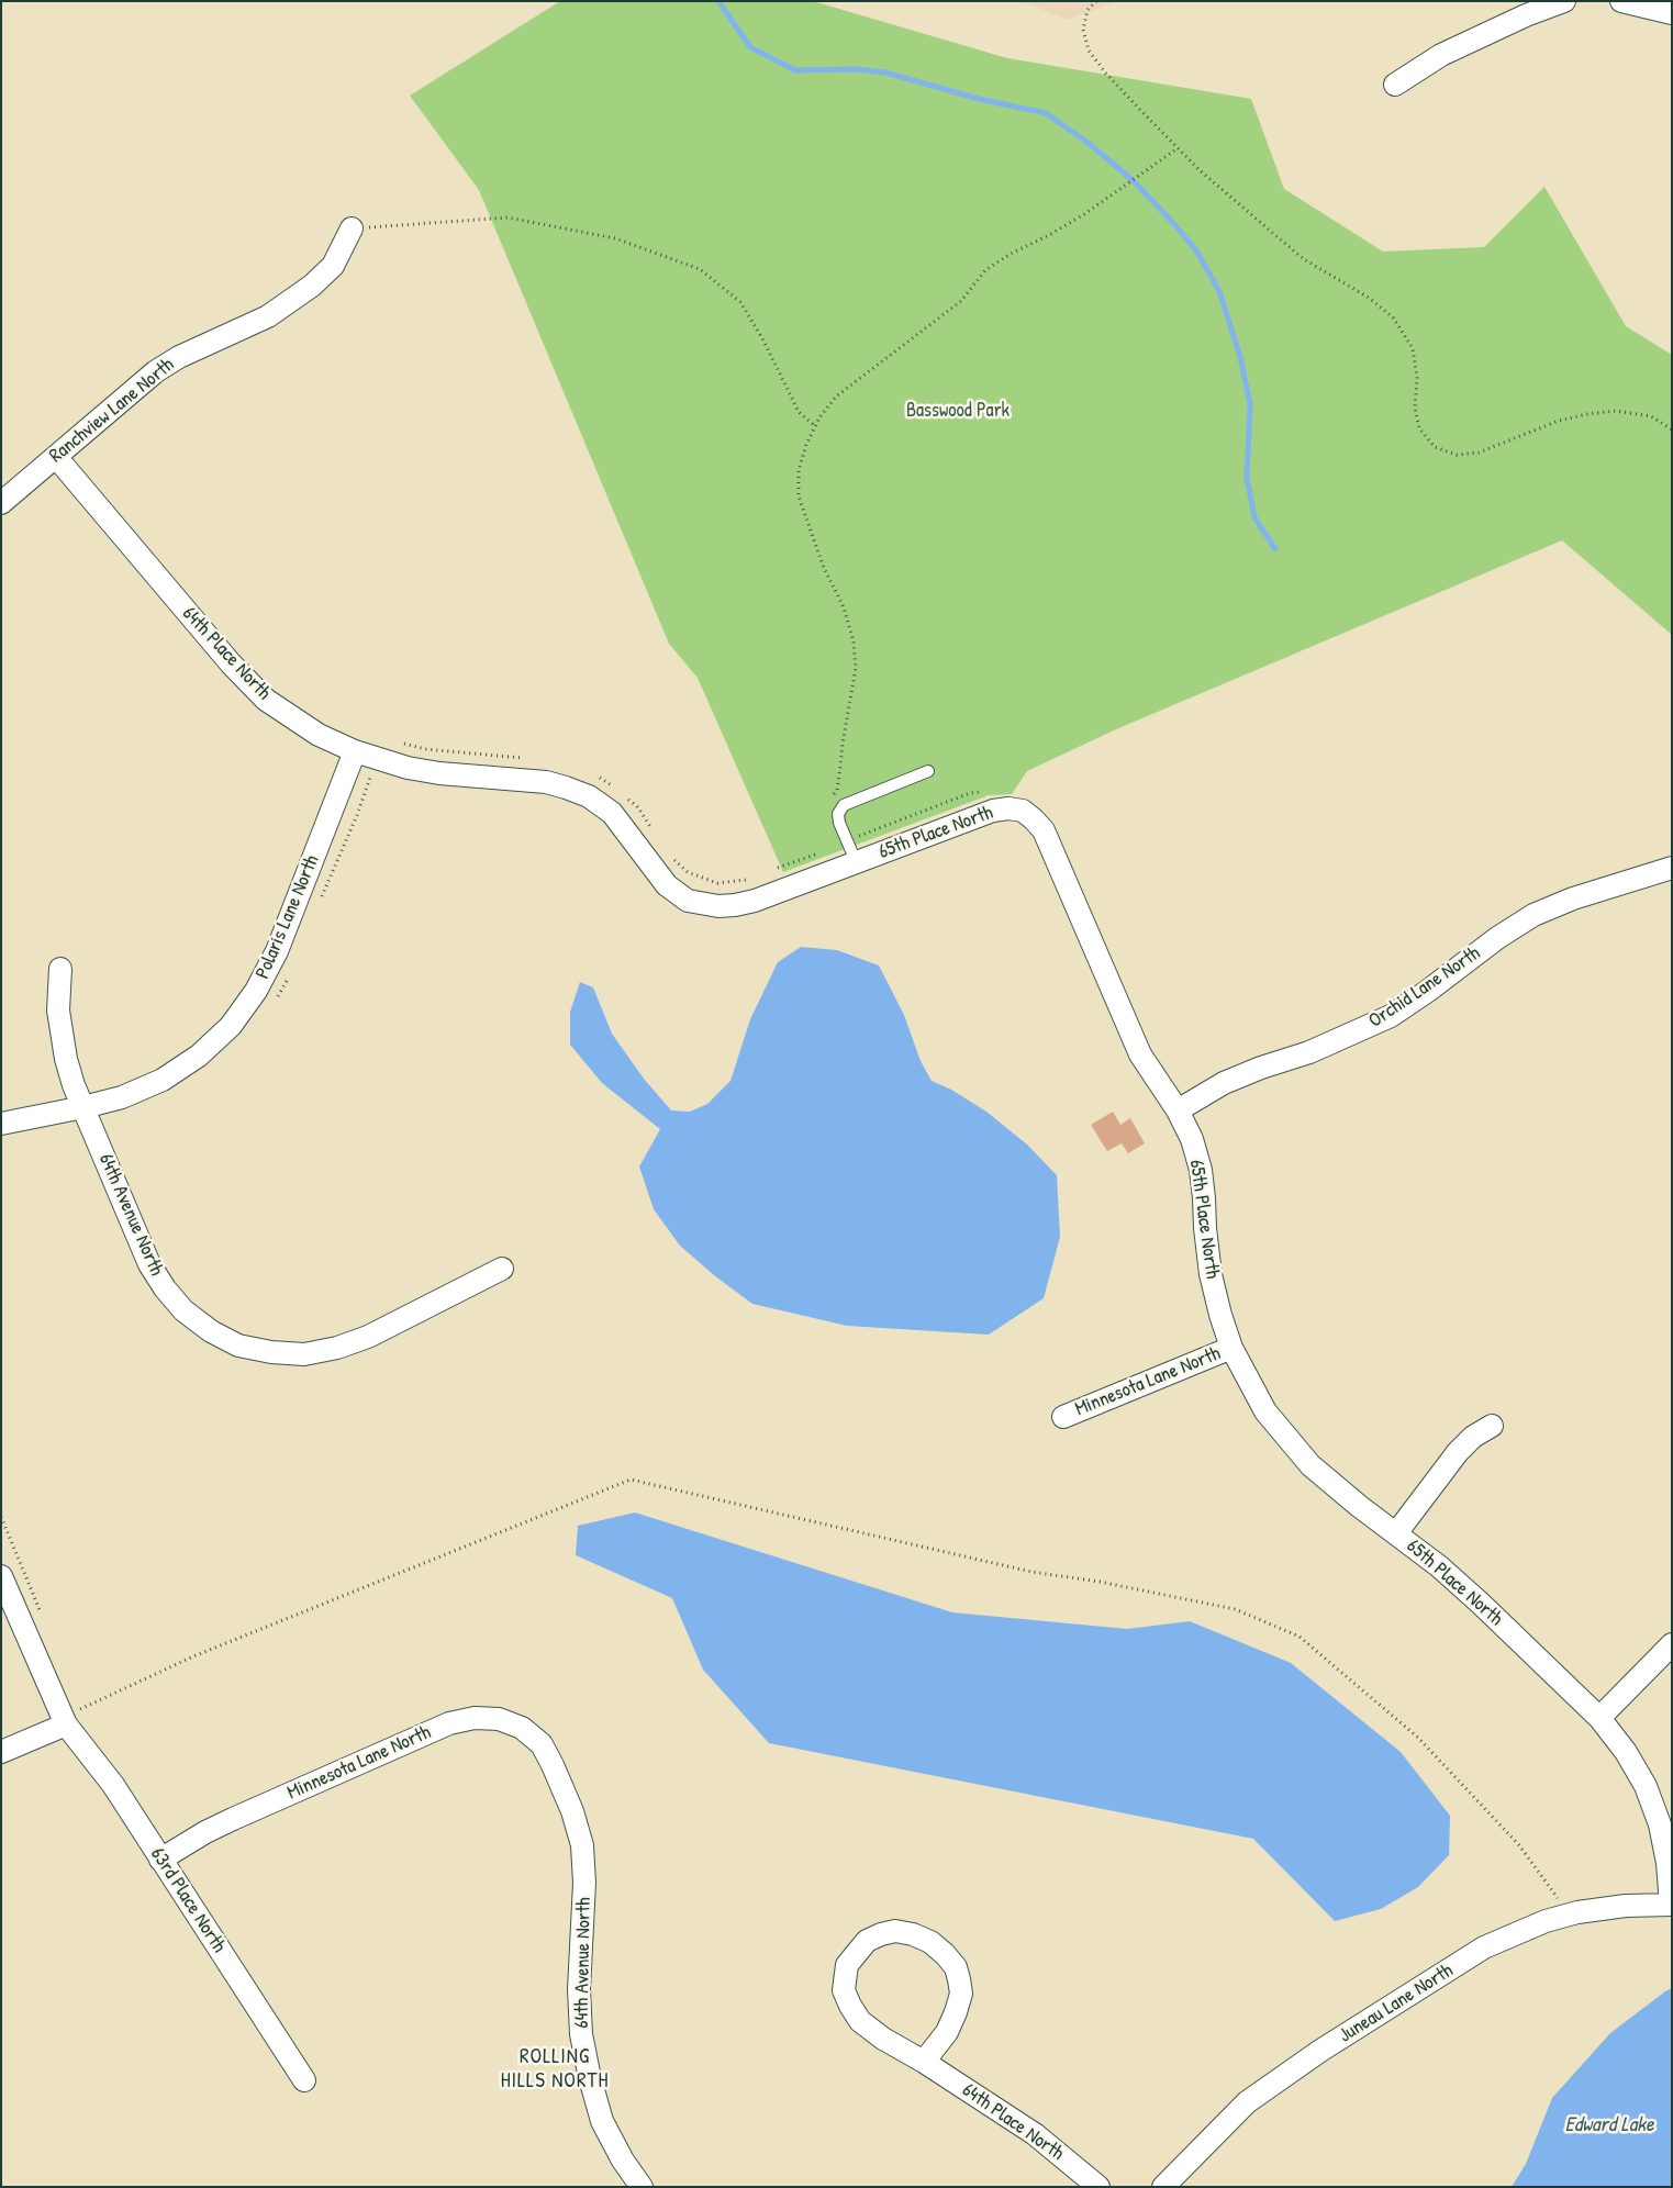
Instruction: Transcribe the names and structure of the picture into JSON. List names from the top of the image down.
{
  "streets": {
    "street": [
      "Ranchview Lane North",
      "64th Place North",
      "65th Place North",
      "Polaris Lane North",
      "Orchid Lane North",
      "64th Avenue North",
      "Minnesota Lane North",
      "63rd Place North",
      "Juneau Lane North"
    ]
  },
  "crossings": [
    ["Ranchview Lane North", "64th Place North"],
    ["64th Place North", "65th Place North"],
    ["64th Place North", "Polaris Lane North"],
    ["65th Place North", "Orchid Lane North"],
    ["65th Place North", "Minnesota Lane North"],
    ["65th Place North", "Juneau Lane North"],
    ["Polaris Lane North", "64th Avenue North"],
    ["64th Avenue North", "Minnesota Lane North"],
    ["Minnesota Lane North", "63rd Place North"]
  ],
  "districts": ["ROLLING HILLS NORTH"],
  "water": ["Edward Lake"],
  "parks": ["Basswood Park"]
}
